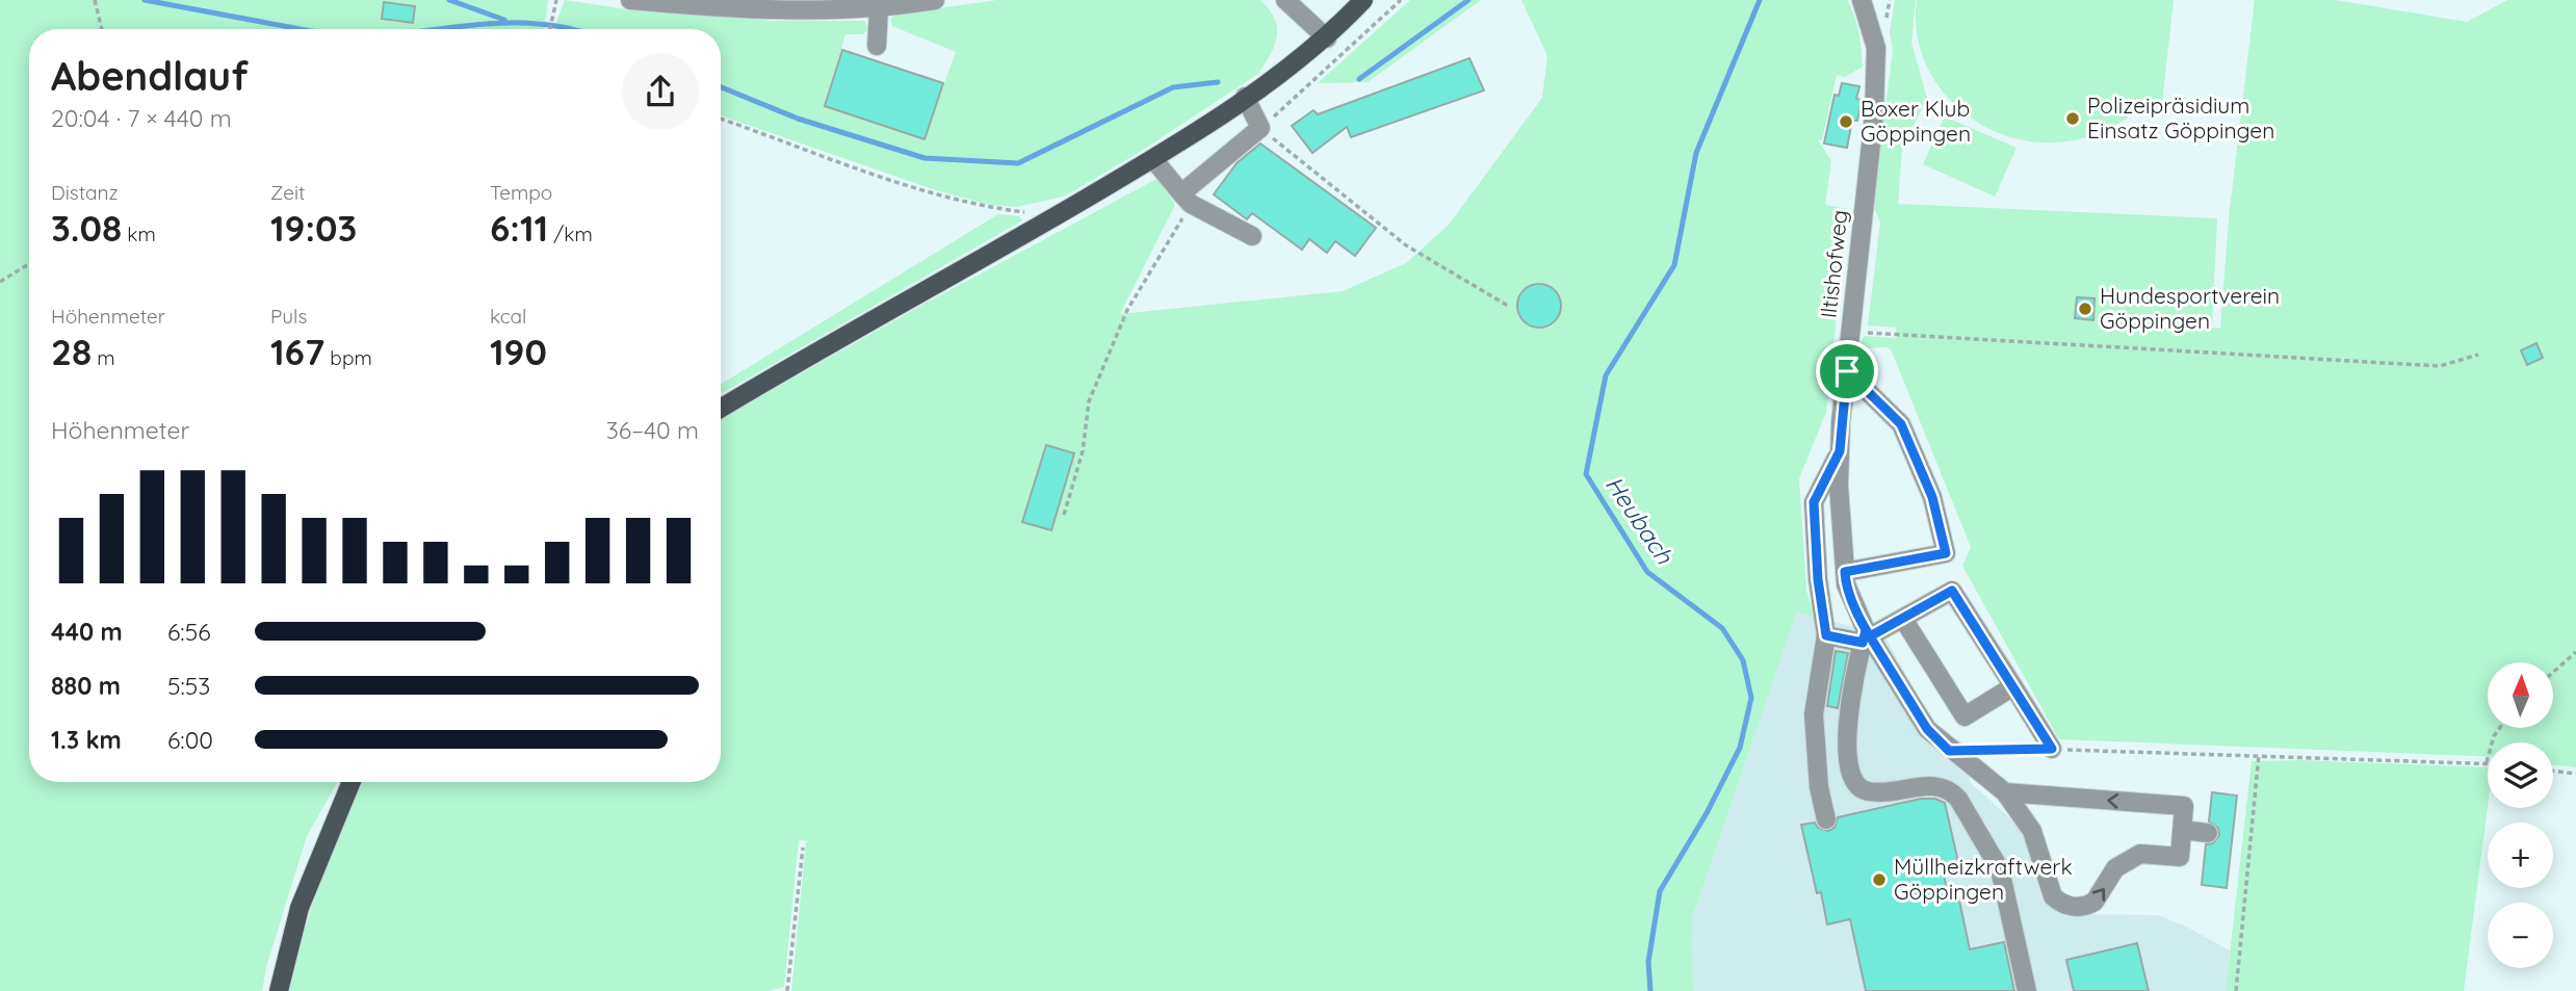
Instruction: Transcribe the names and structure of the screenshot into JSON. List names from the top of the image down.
{
  "streets": {
    "street": ["Iltishofweg"]
  },
  "water": ["Heubach"],
  "places": [
    "Polizeipräsidium Einsatz Göppingen",
    "Boxer Klub Göppingen",
    "Hundesportverein Göppingen",
    "Müllheizkraftwerk Göppingen"
  ],
  "north": "top",
  "page": {
    "heading": ["Abendlauf", "20:04 · 7 × 440 m"],
    "stats": [
      ["Distanz", "3.08 km"],
      ["Zeit", "19:03"],
      ["Tempo", "6:11 /km"],
      ["Höhenmeter", "28 m"],
      ["Puls", "167 bpm"],
      ["kcal", "190"]
    ],
    "chart": ["Höhenmeter", "36–40 m"],
    "list": [
      {
        "name": "440 m",
        "note": "6:56"
      },
      {
        "name": "880 m",
        "note": "5:53"
      },
      {
        "name": "1.3 km",
        "note": "6:00"
      }
    ],
    "map_buttons": ["+", "−"]
  }
}
